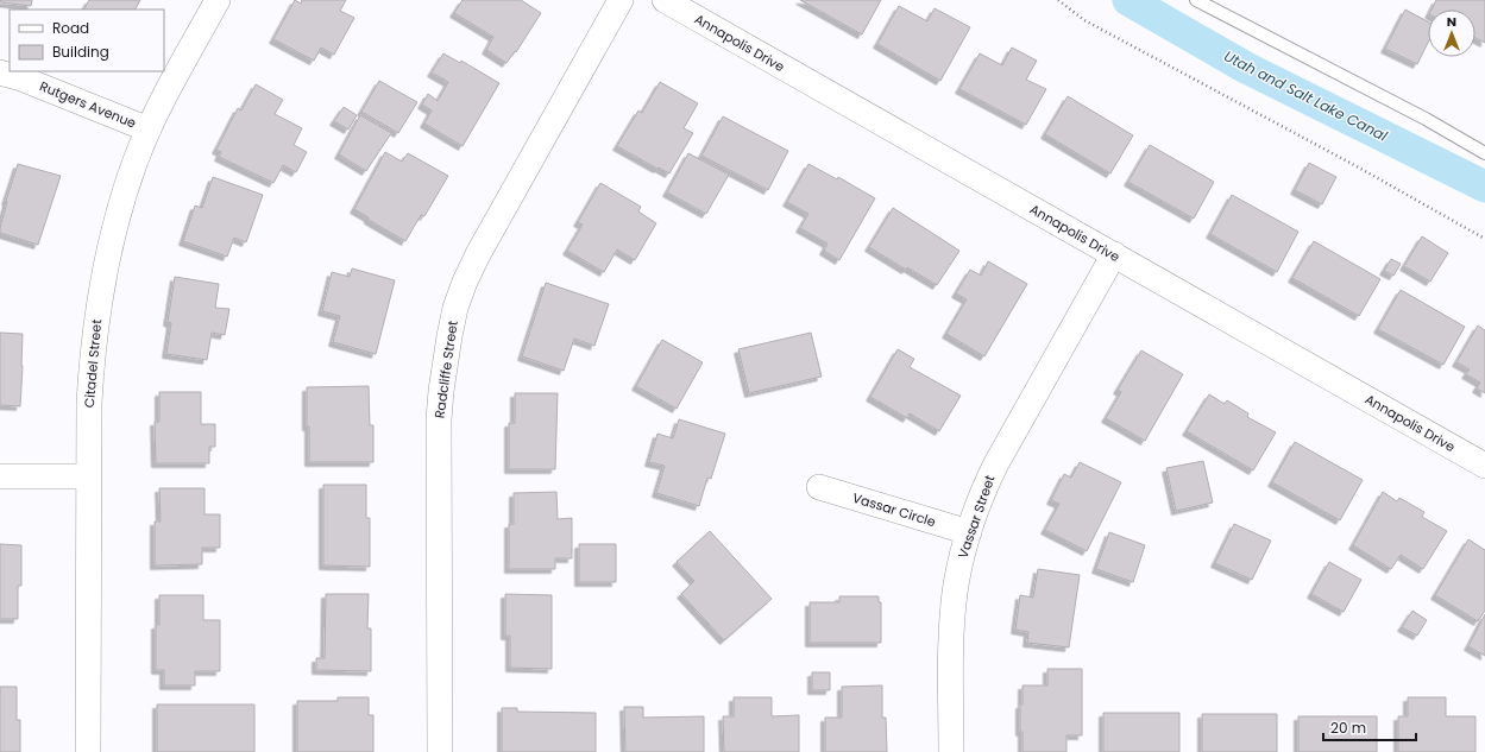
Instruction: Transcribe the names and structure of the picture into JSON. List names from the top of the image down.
{
  "streets": {
    "street": [
      "Annapolis Drive",
      "Rutgers Avenue",
      "Citadel Street",
      "Radcliffe Street",
      "Vassar Circle",
      "Vassar Street"
    ]
  },
  "crossings": [
    ["Annapolis Drive", "Vassar Street"],
    ["Rutgers Avenue", "Citadel Street"],
    ["Vassar Circle", "Vassar Street"]
  ],
  "water": ["Utah and Salt Lake Canal"],
  "legend": ["Road", "Building"],
  "scale_bar": "20 m",
  "north": "top"
}
